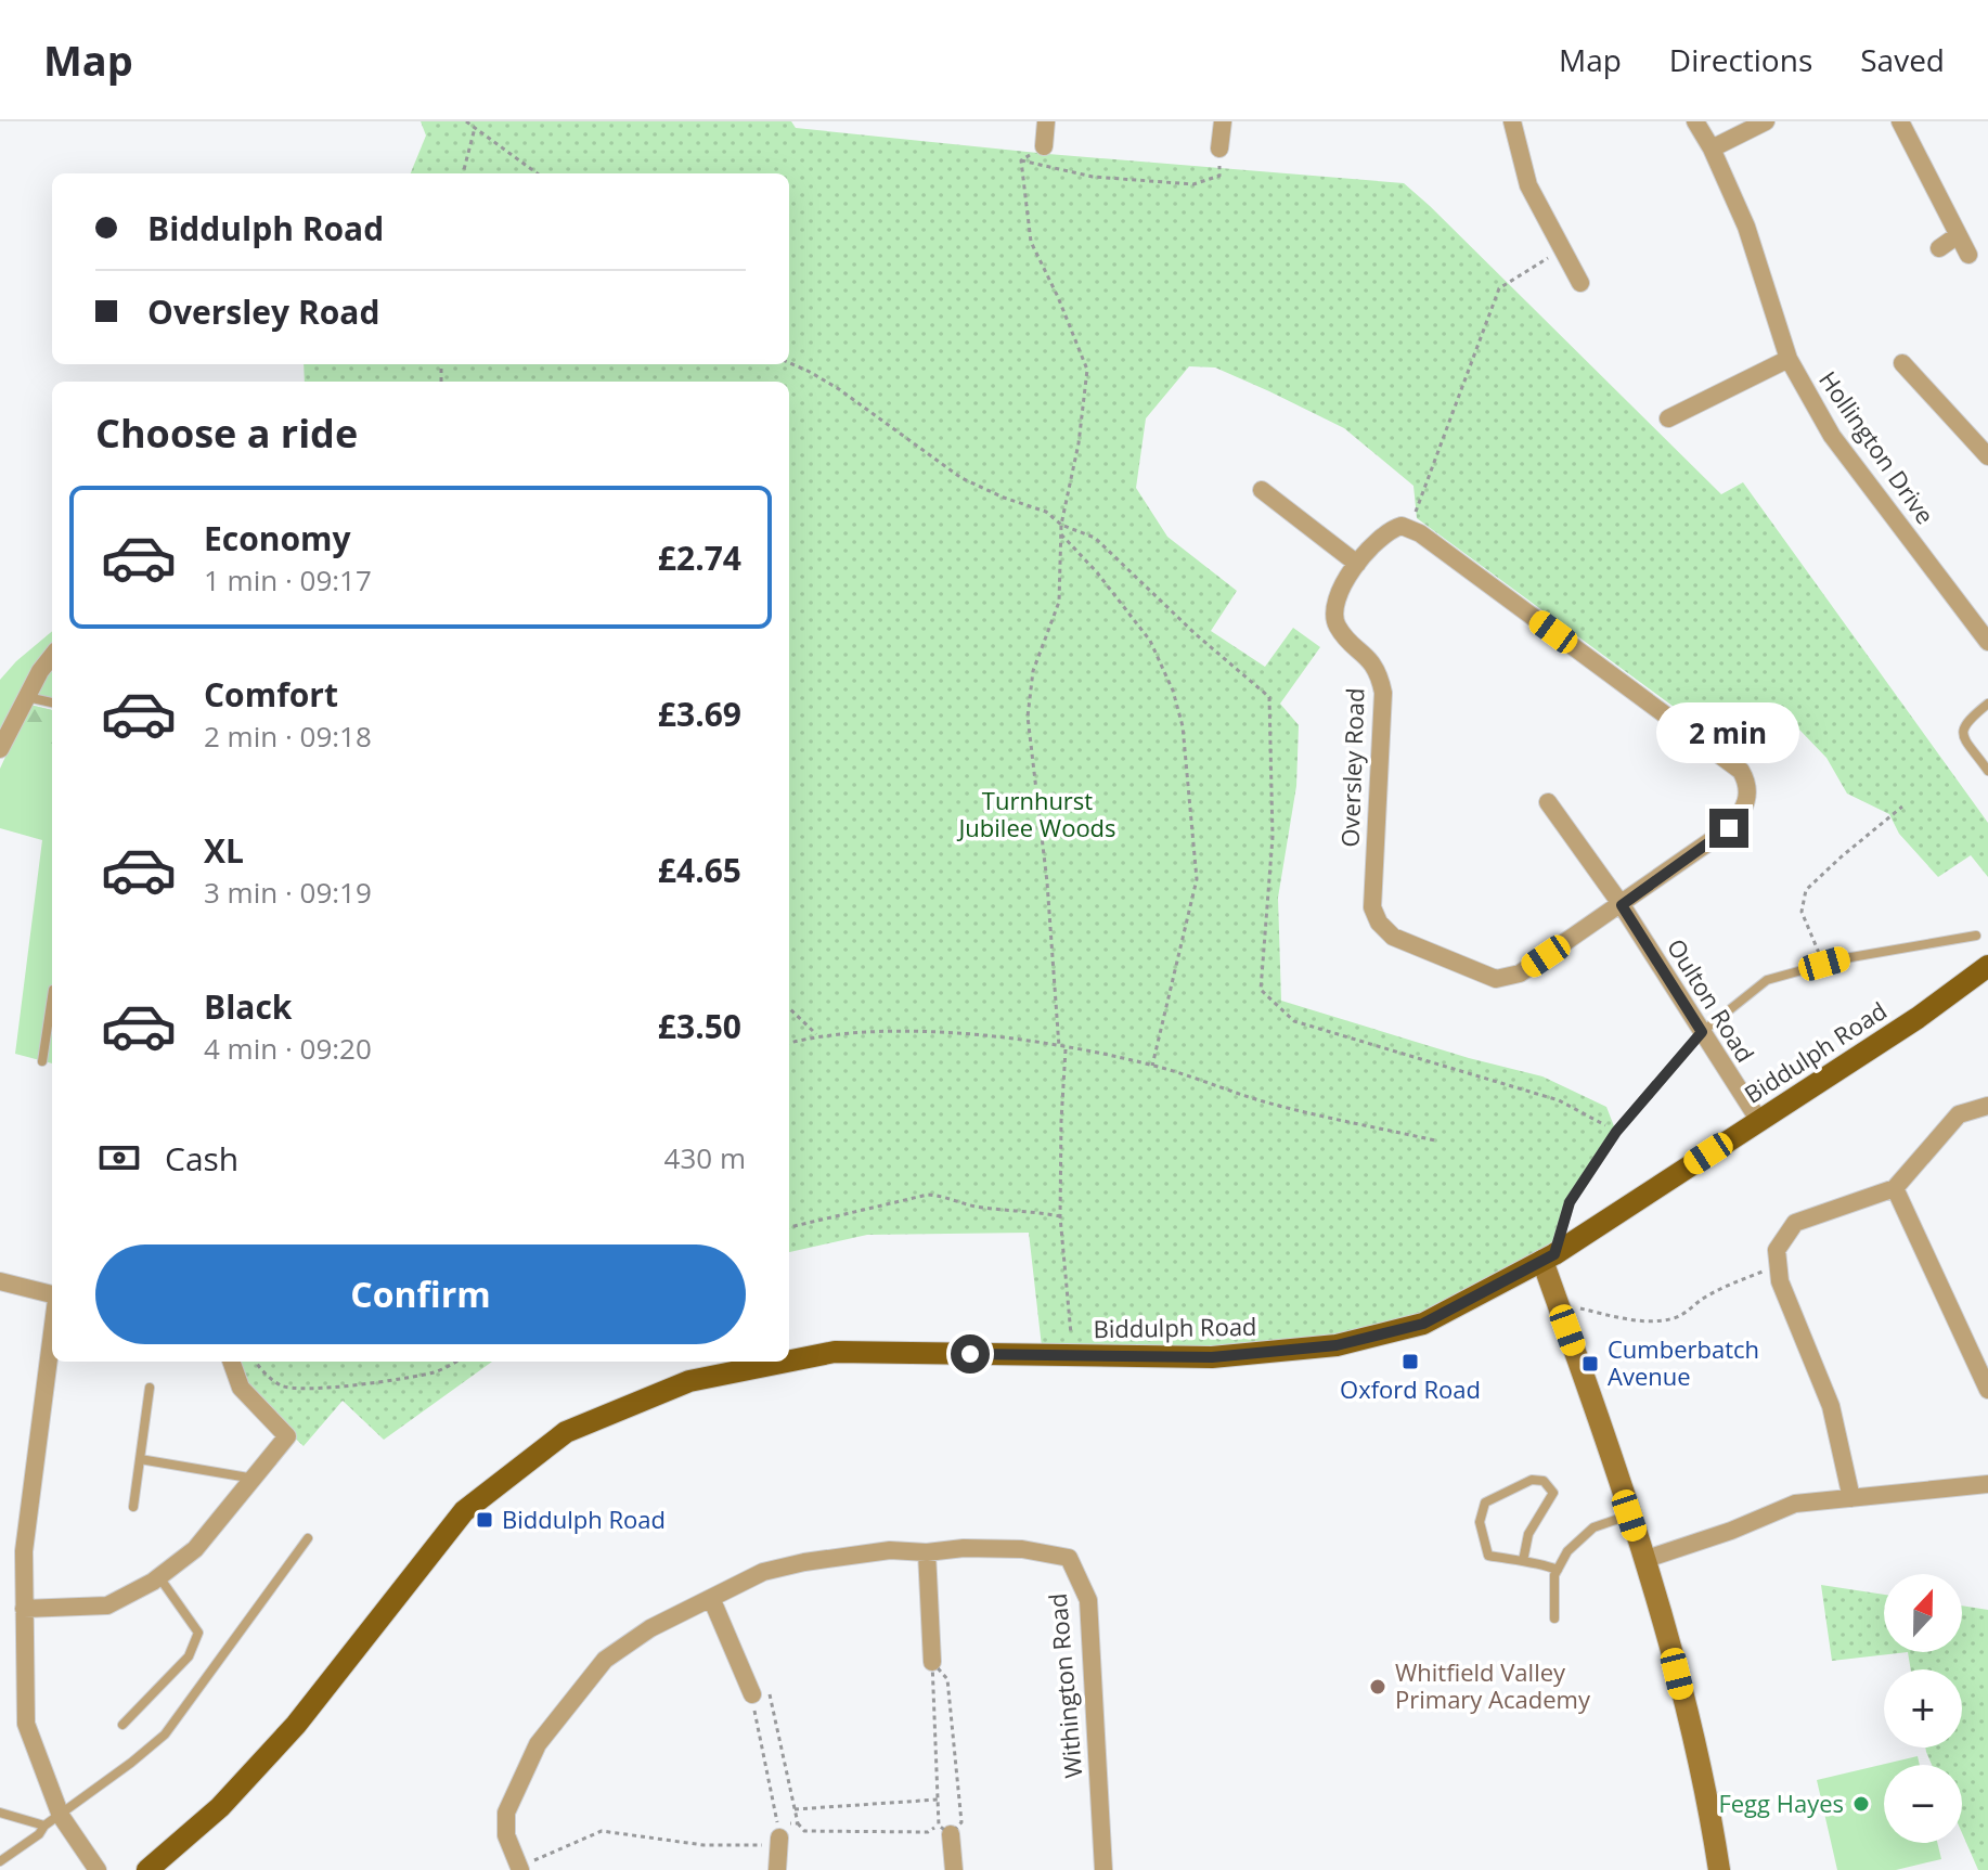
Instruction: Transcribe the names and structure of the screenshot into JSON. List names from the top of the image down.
{
  "streets": {
    "main road": ["Biddulph Road"],
    "street": [
      "Hollington Drive",
      "Oversley Road",
      "Oulton Road",
      "Withington Road"
    ]
  },
  "crossings": [
    ["Oversley Road", "Oulton Road"],
    ["Oulton Road", "Biddulph Road"]
  ],
  "parks": ["Turnhurst Jubilee Woods"],
  "places": {
    "transit": ["Oxford Road", "Cumberbatch Avenue", "Biddulph Road"],
    "other": ["Whitfield Valley Primary Academy", "Fegg Hayes"]
  },
  "north": "top",
  "page": {
    "header": "Map",
    "nav": ["Map", "Directions", "Saved"],
    "banner": ["Biddulph Road", "Oversley Road"],
    "heading": "Choose a ride",
    "list": [
      {
        "name": "Economy",
        "note": "1 min · 09:17",
        "value": "£2.74"
      },
      {
        "name": "Comfort",
        "note": "2 min · 09:18",
        "value": "£3.69"
      },
      {
        "name": "XL",
        "note": "3 min · 09:19",
        "value": "£4.65"
      },
      {
        "name": "Black",
        "note": "4 min · 09:20",
        "value": "£3.50"
      }
    ],
    "bubble": "2 min",
    "pay": ["Cash", "430 m"],
    "buttons": "Confirm",
    "map_buttons": ["+", "−"]
  }
}
